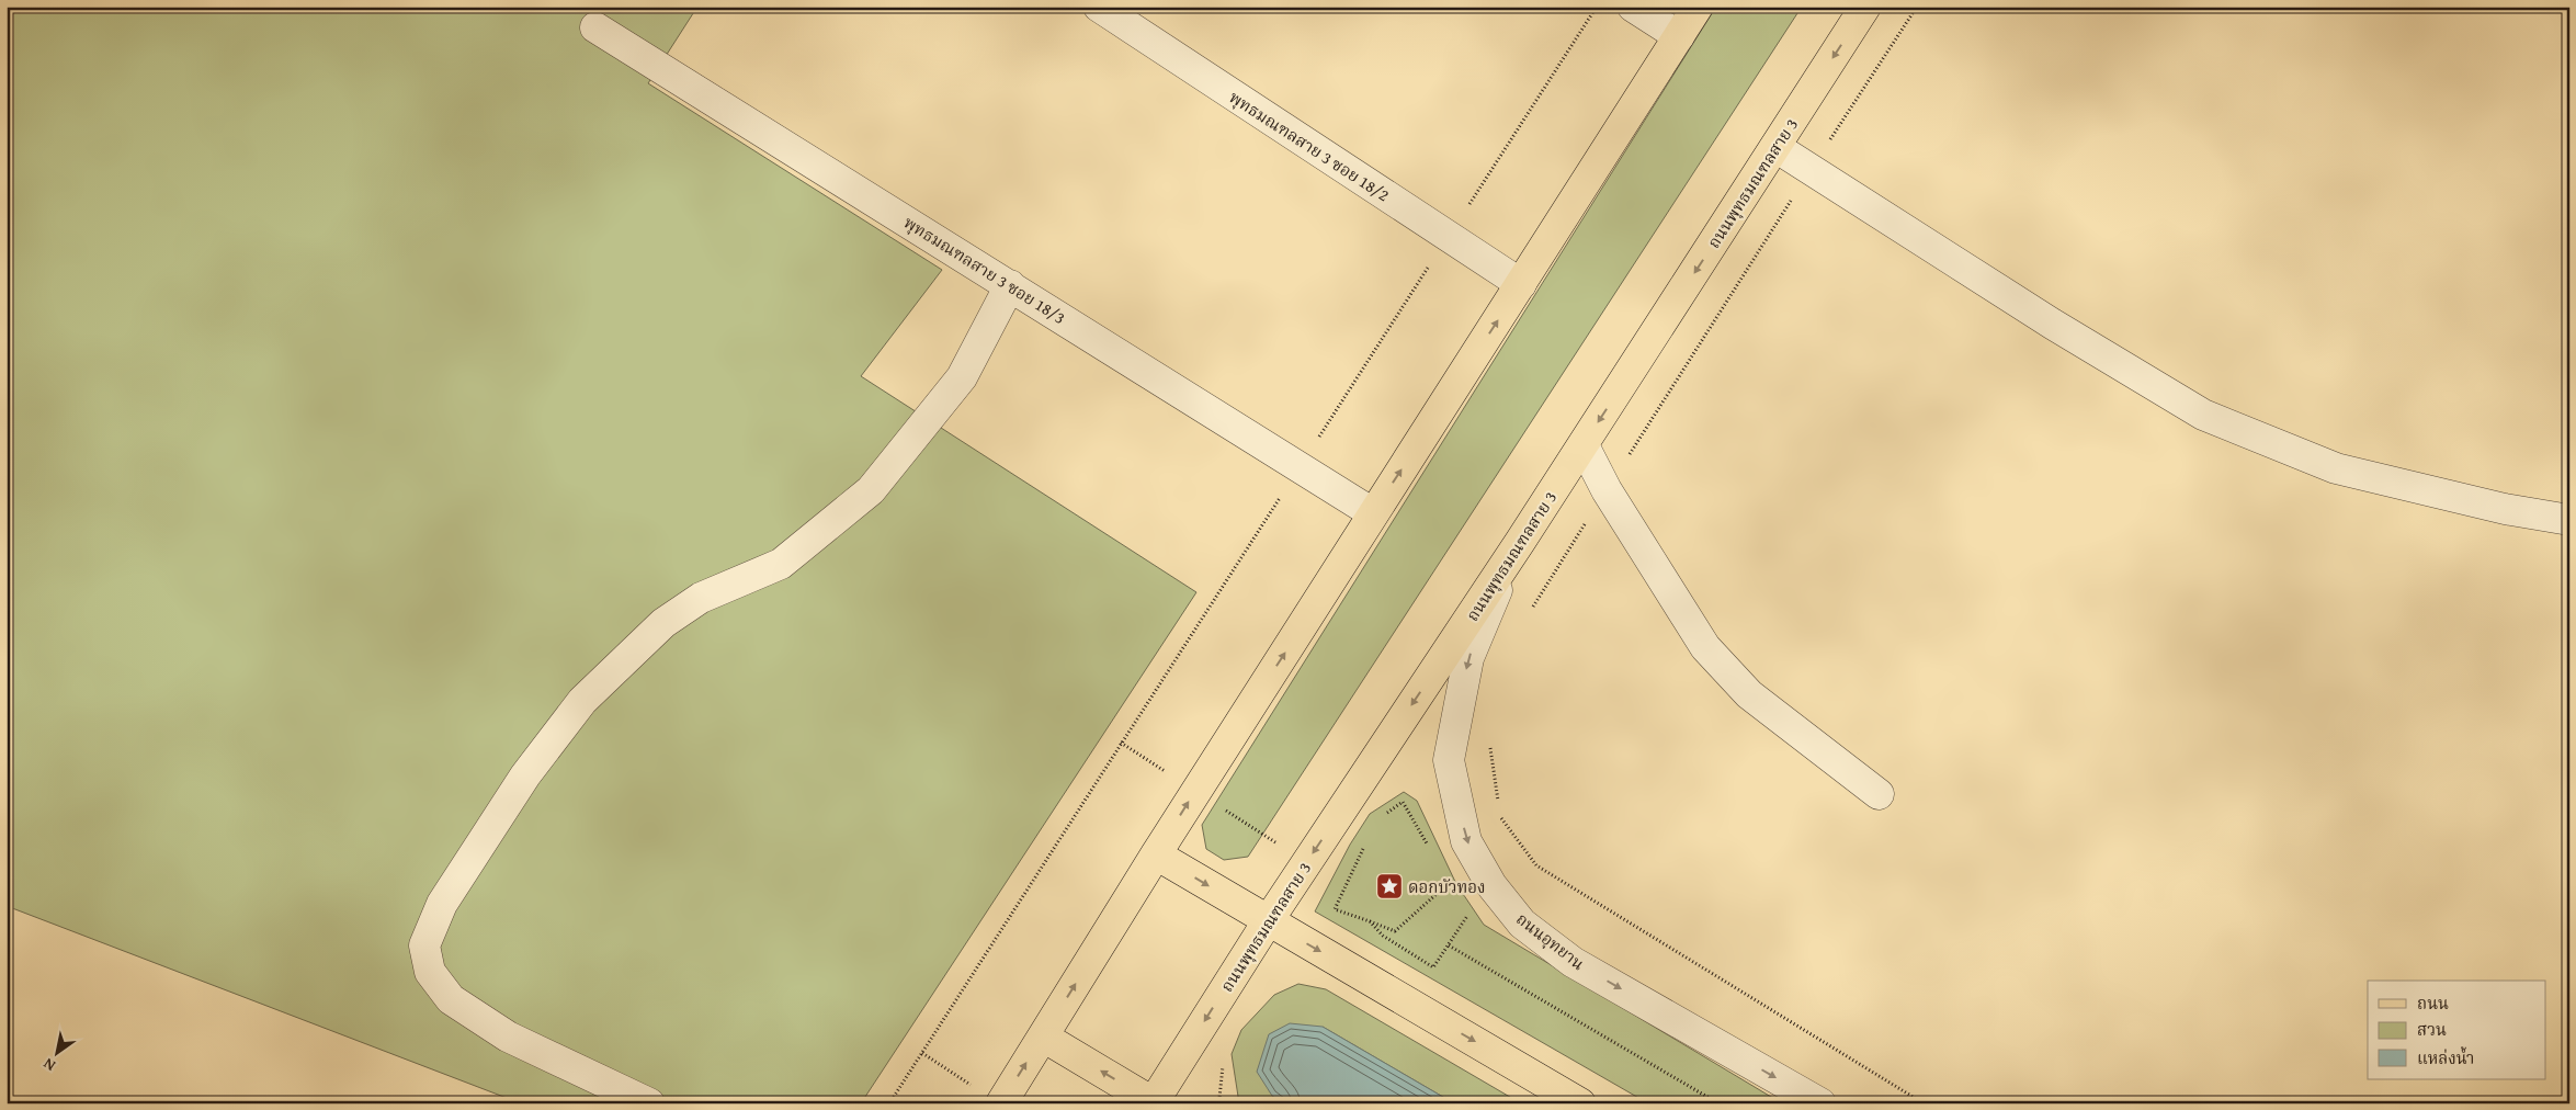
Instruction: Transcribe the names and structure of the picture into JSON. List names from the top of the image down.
{
  "streets": {
    "main road": ["ถนนพุทธมณฑลสาย 3"],
    "street": ["พุทธมณฑลสาย 3 ซอย 18/2", "พุทธมณฑลสาย 3 ซอย 18/3", "ถนนอุทยาน"]
  },
  "crossings": [
    ["ถนนพุทธมณฑลสาย 3", "ถนนอุทยาน"]
  ],
  "one_way": ["ถนนอุทยาน"],
  "places": {
    "place": ["ดอกบัวทอง"]
  },
  "legend": ["ถนน", "สวน", "แหล่งน้ำ"],
  "north": "bottom left"
}
